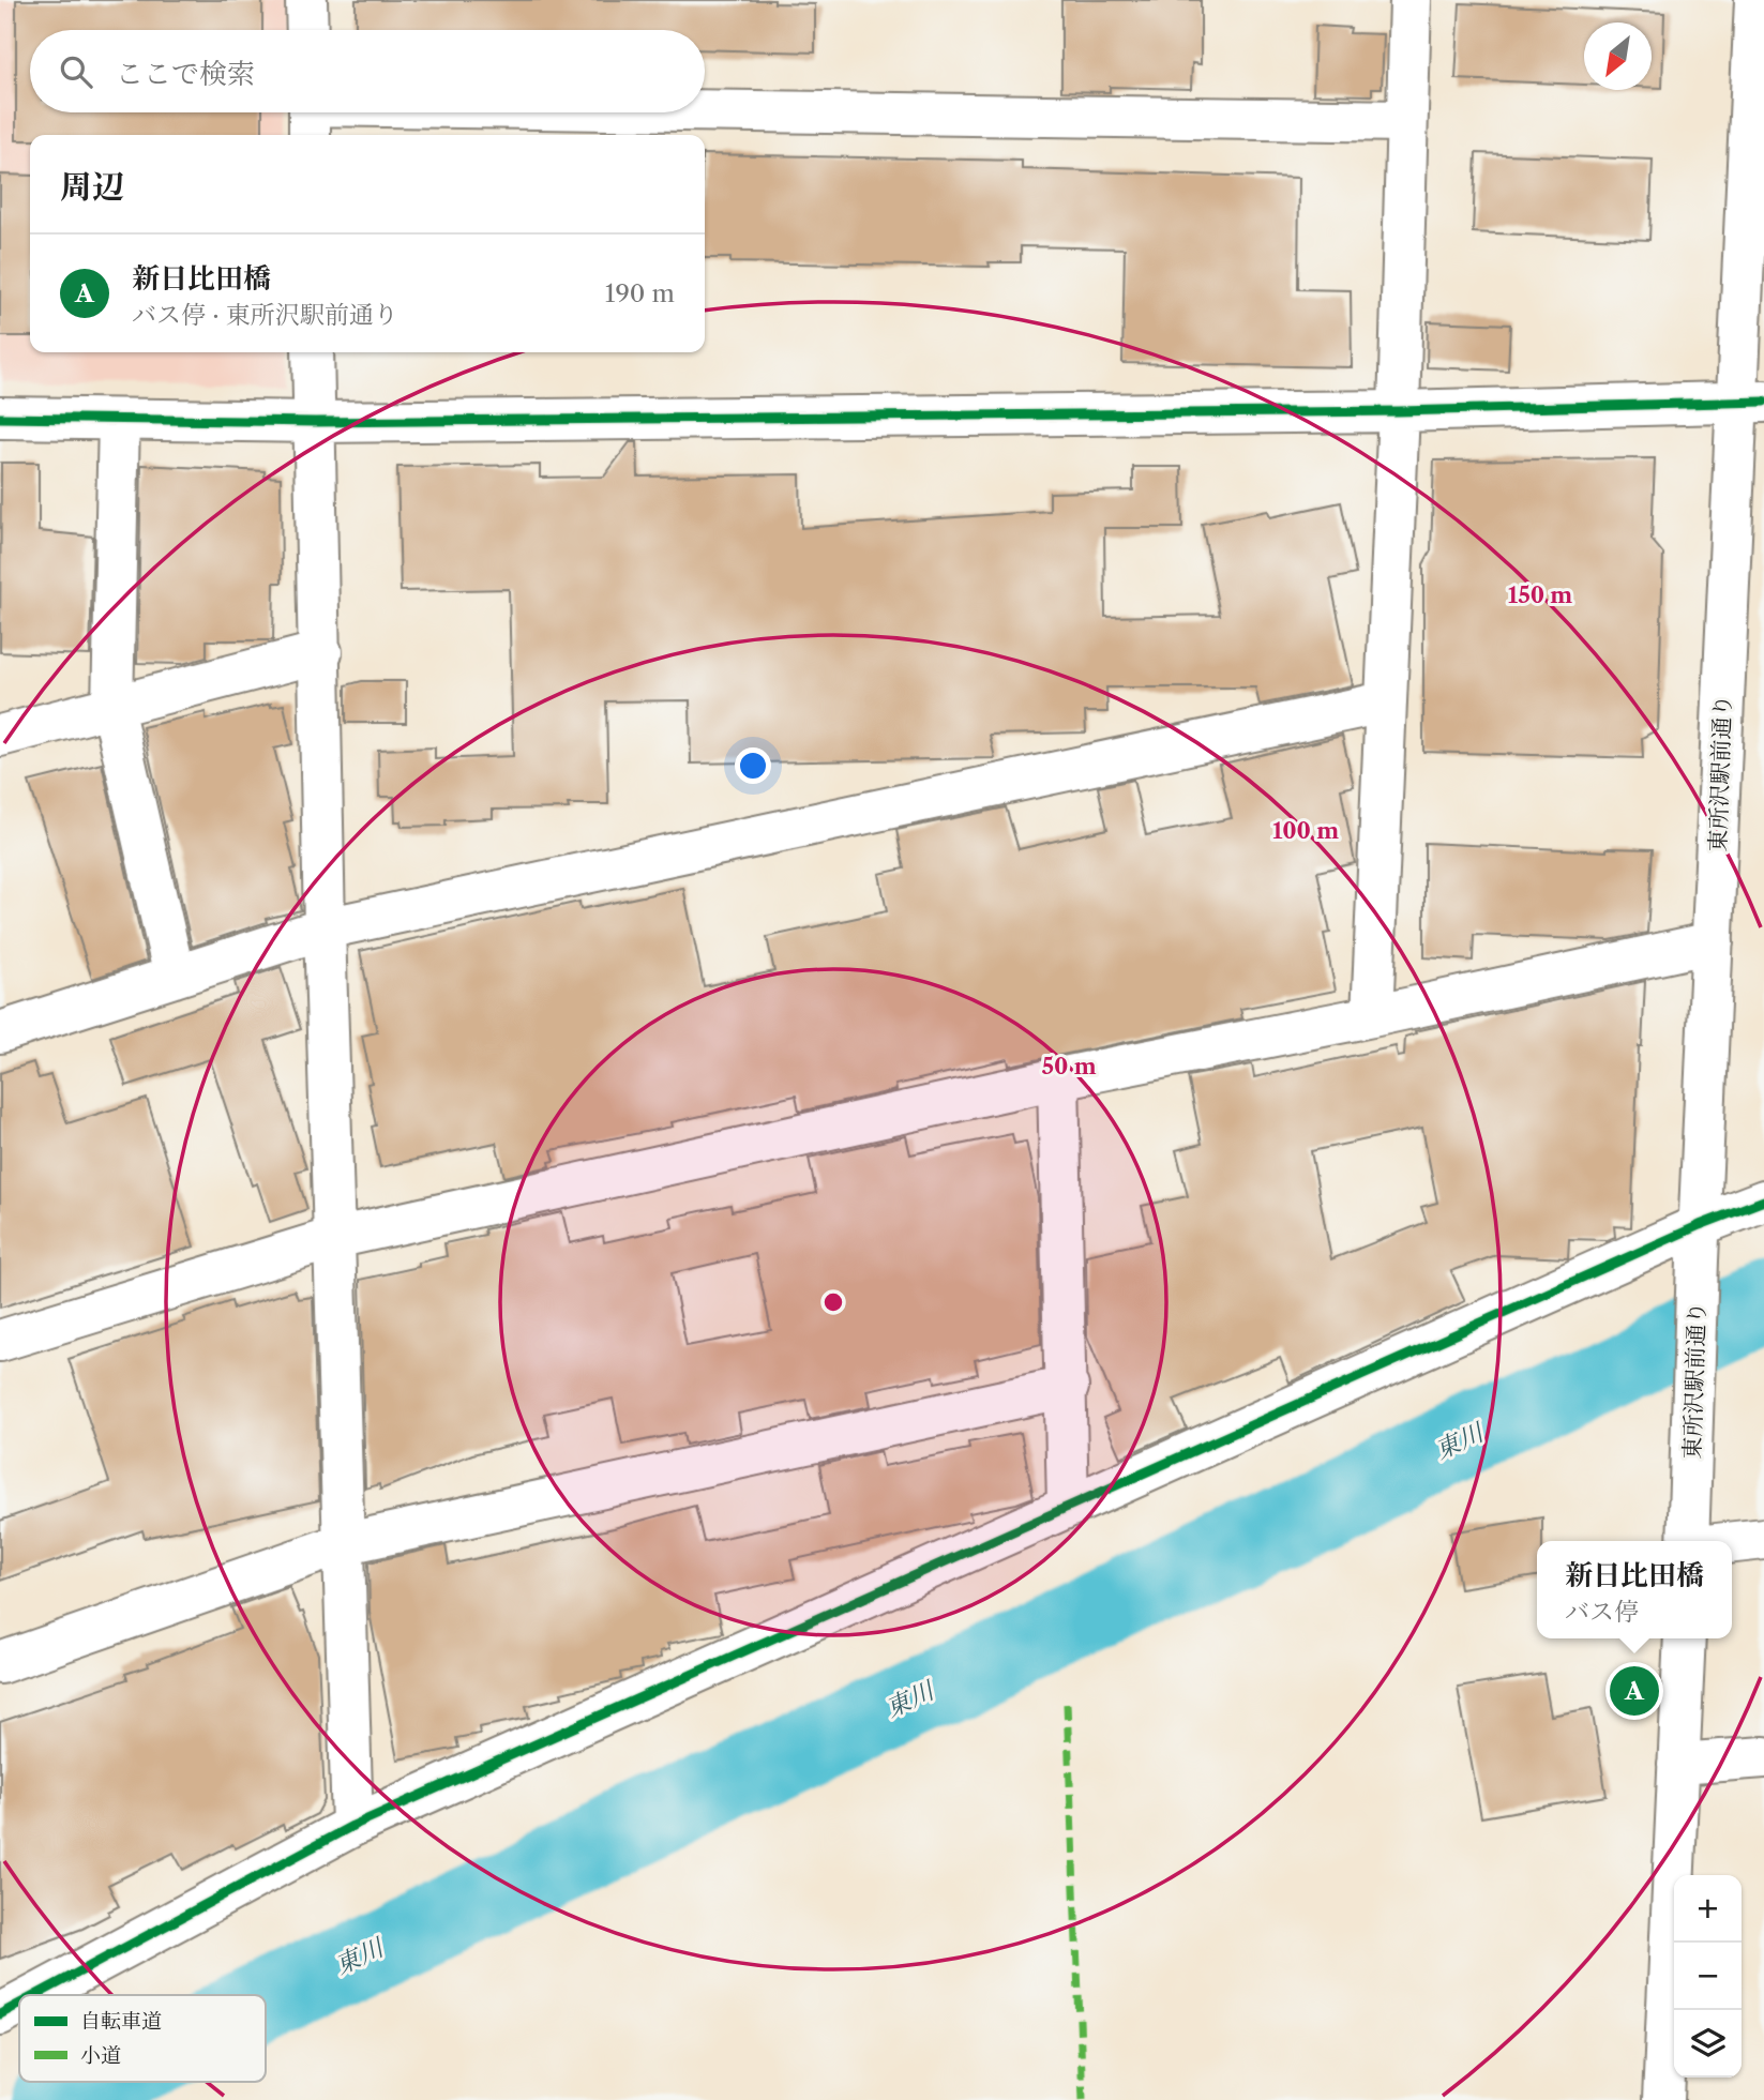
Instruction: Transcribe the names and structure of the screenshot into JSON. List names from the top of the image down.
{
  "streets": {
    "street": ["東所沢駅前通り"]
  },
  "water": ["東川"],
  "legend": ["自転車道", "小道"],
  "north": "bottom left",
  "page": {
    "search": "ここで検索",
    "heading": "周辺",
    "list": [
      {
        "mark": "A",
        "name": "新日比田橋",
        "note": "バス停 · 東所沢駅前通り",
        "value": "190 m"
      }
    ],
    "popup": ["新日比田橋", "バス停"],
    "pins": "A",
    "map_buttons": ["+", "−"]
  },
  "rings": ["150 m", "100 m", "50 m"]
}
